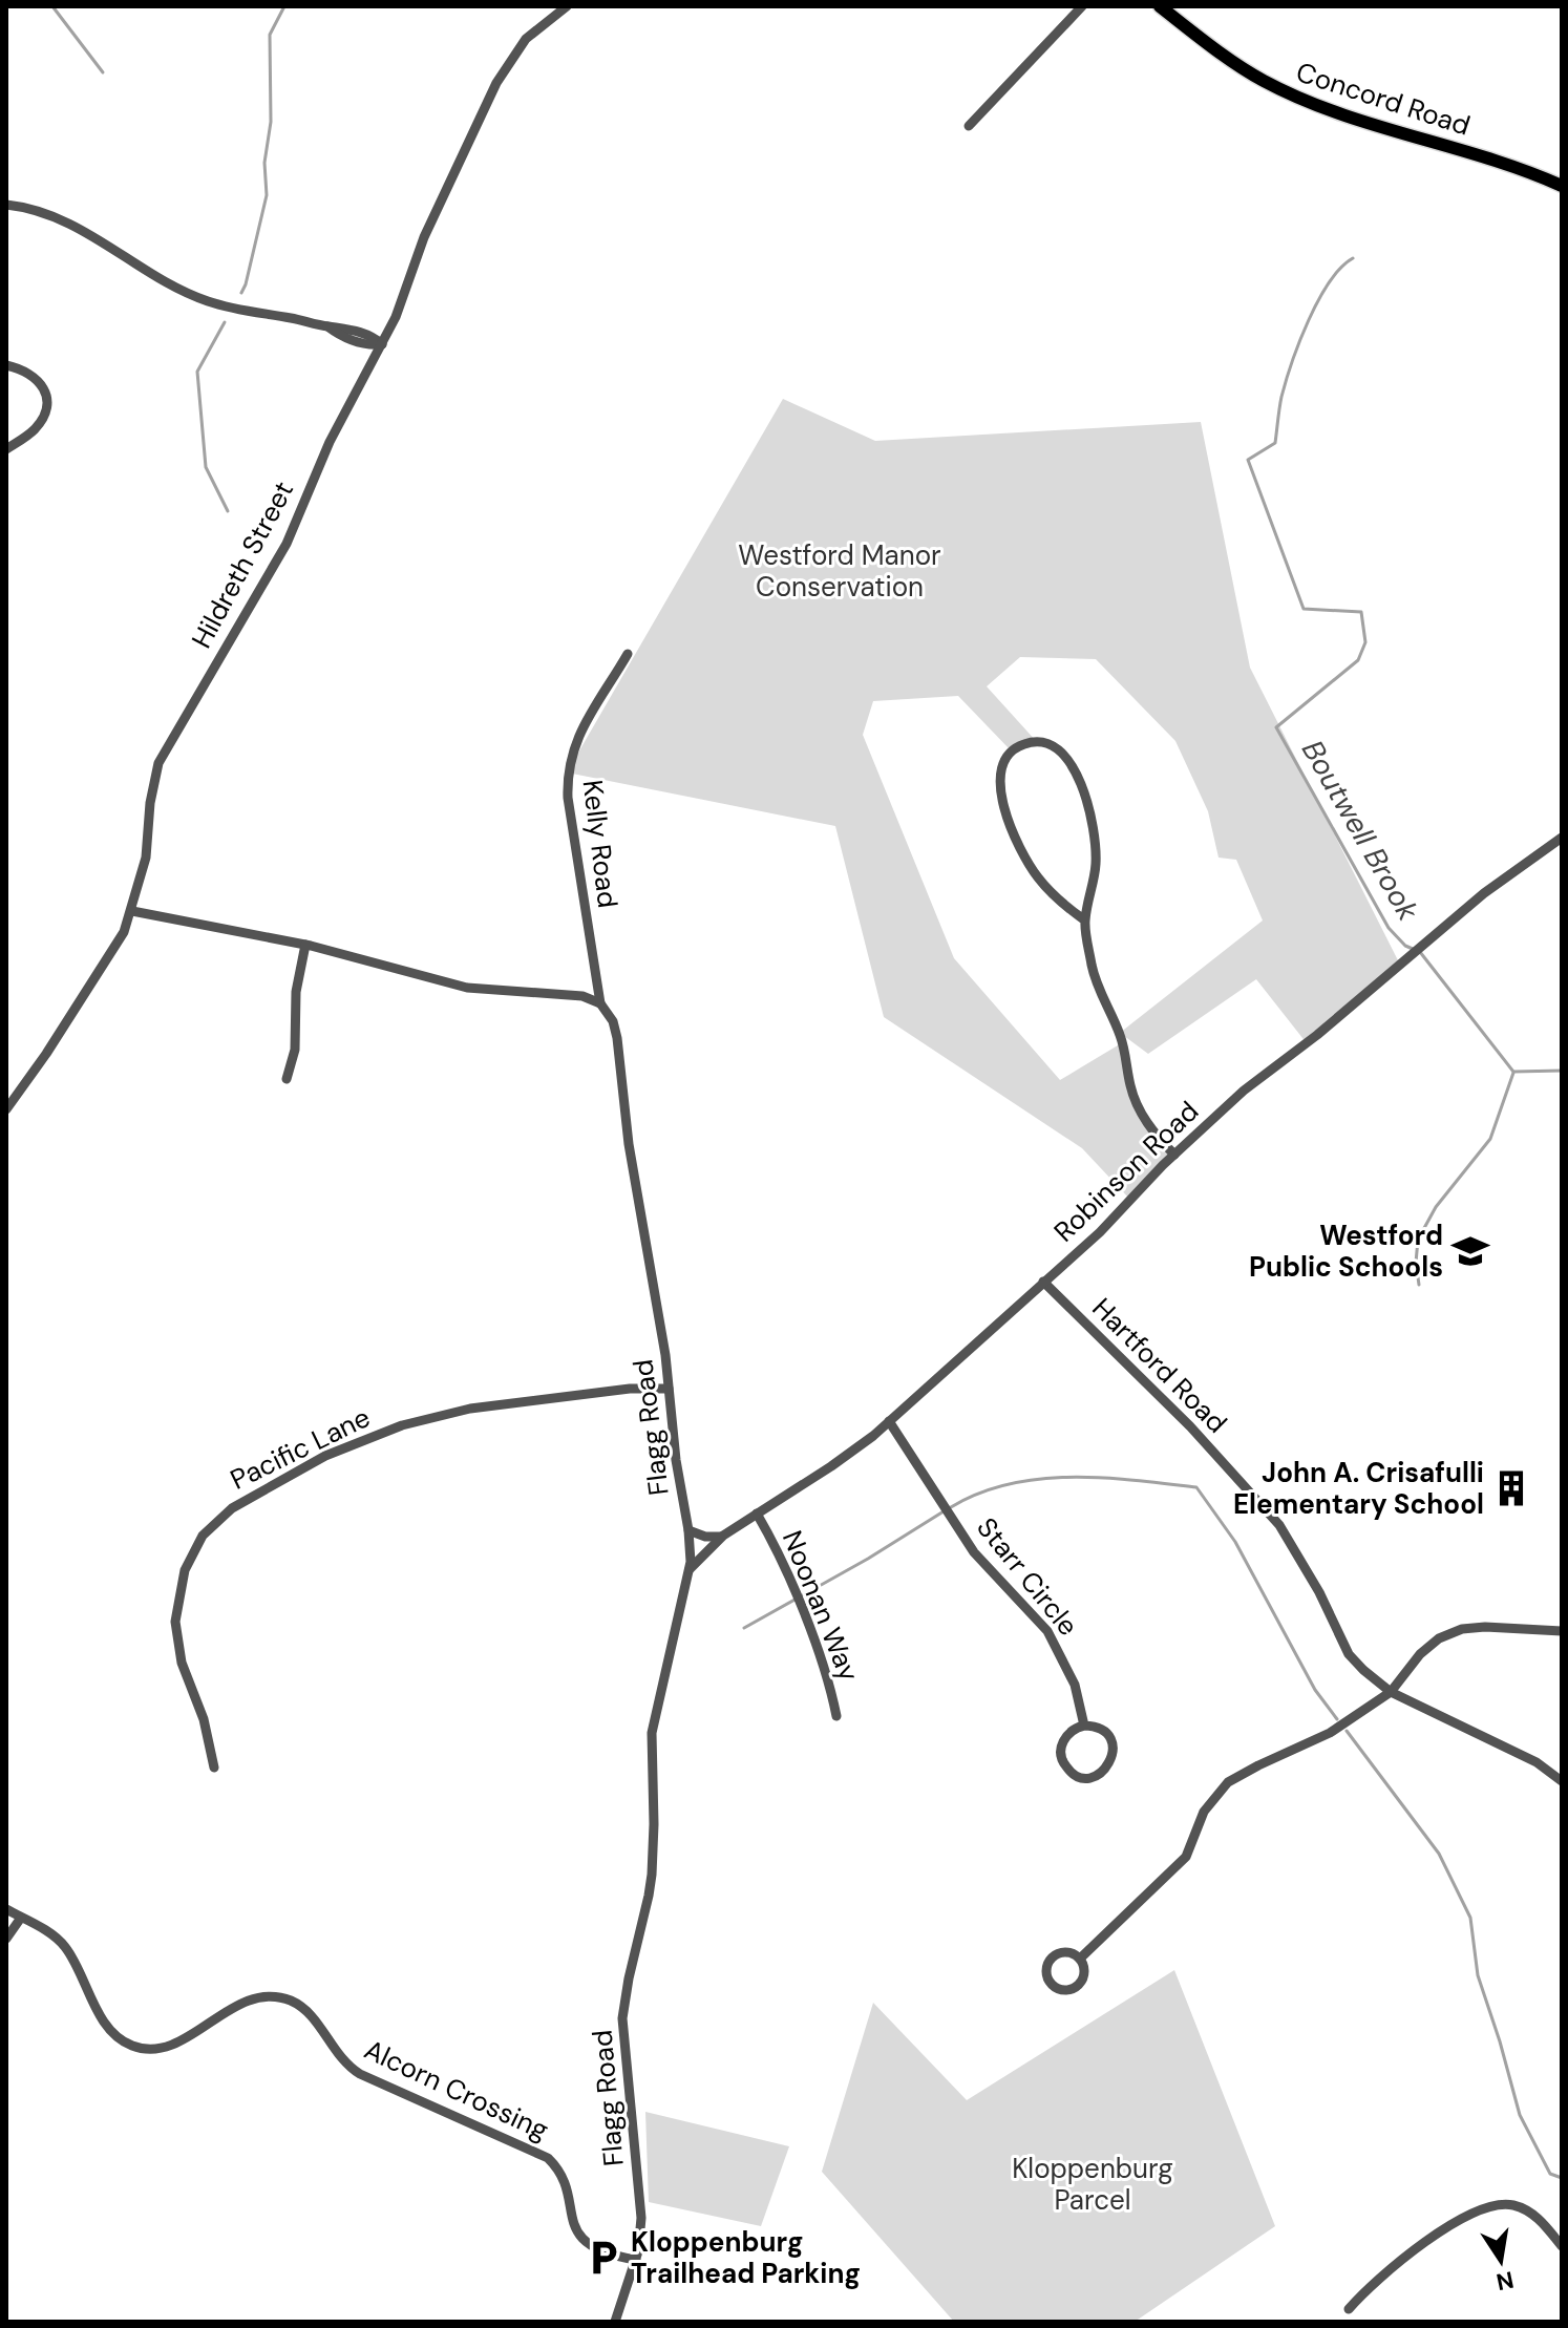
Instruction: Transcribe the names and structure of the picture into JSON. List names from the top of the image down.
{
  "streets": {
    "main road": ["Concord Road"],
    "street": [
      "Hildreth Street",
      "Kelly Road",
      "Robinson Road",
      "Hartford Road",
      "Flagg Road",
      "Pacific Lane",
      "Starr Circle",
      "Noonan Way",
      "Alcorn Crossing"
    ]
  },
  "crossings": [
    ["Kelly Road", "Flagg Road"],
    ["Robinson Road", "Hartford Road"],
    ["Robinson Road", "Flagg Road"],
    ["Robinson Road", "Starr Circle"],
    ["Robinson Road", "Noonan Way"],
    ["Flagg Road", "Pacific Lane"],
    ["Flagg Road", "Alcorn Crossing"]
  ],
  "water": ["Boutwell Brook"],
  "parks": ["Westford Manor Conservation", "Kloppenburg Parcel"],
  "places": {
    "school or university": ["Westford Public Schools"],
    "building": ["John A. Crisafulli Elementary School"],
    "parking": ["Kloppenburg Trailhead Parking"]
  },
  "north": "bottom"
}
